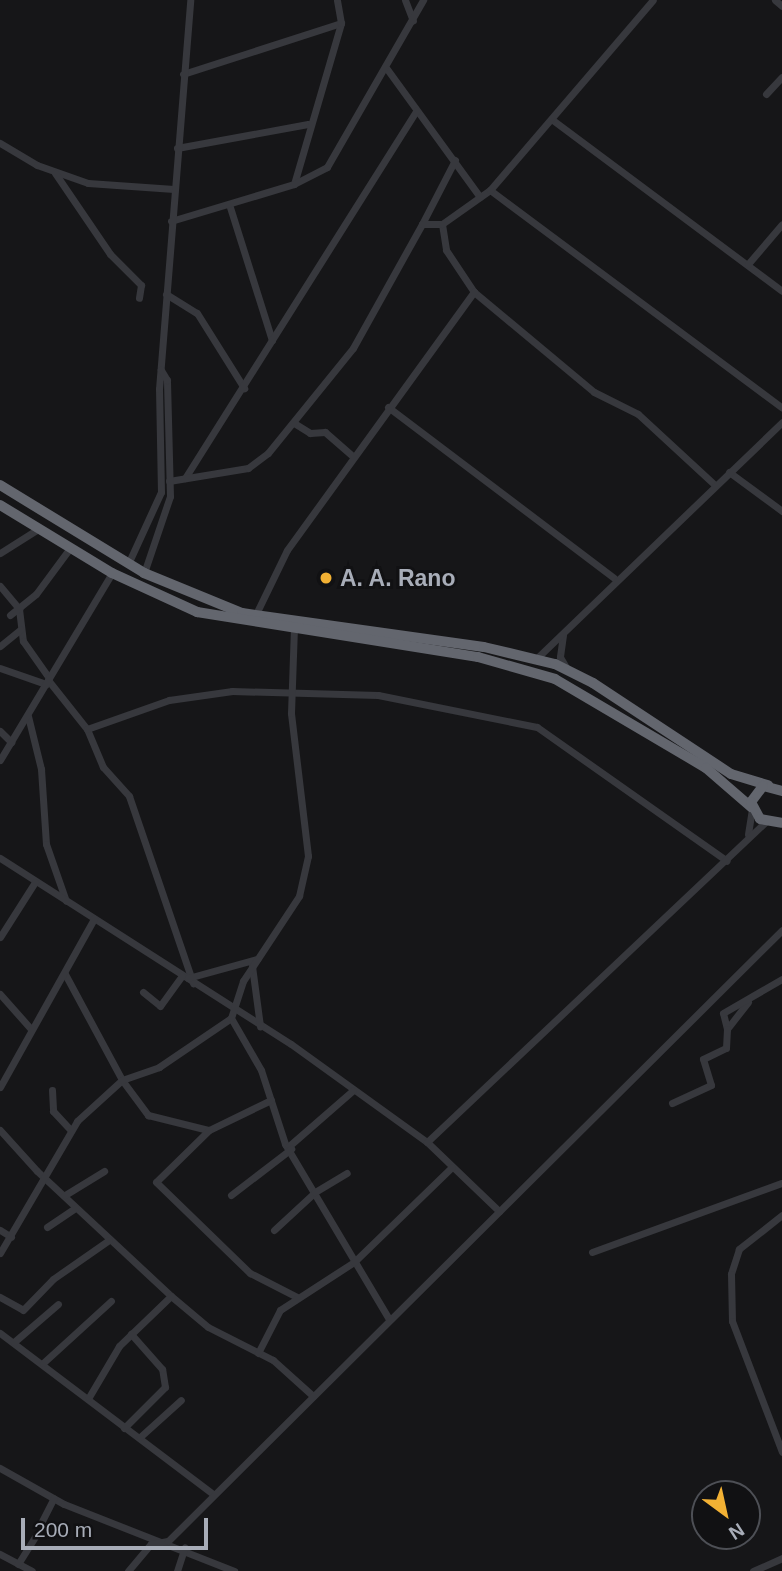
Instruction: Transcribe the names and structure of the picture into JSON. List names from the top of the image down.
{
  "places": ["A. A. Rano"],
  "scale_bar": "200 m",
  "north": "bottom right"
}
